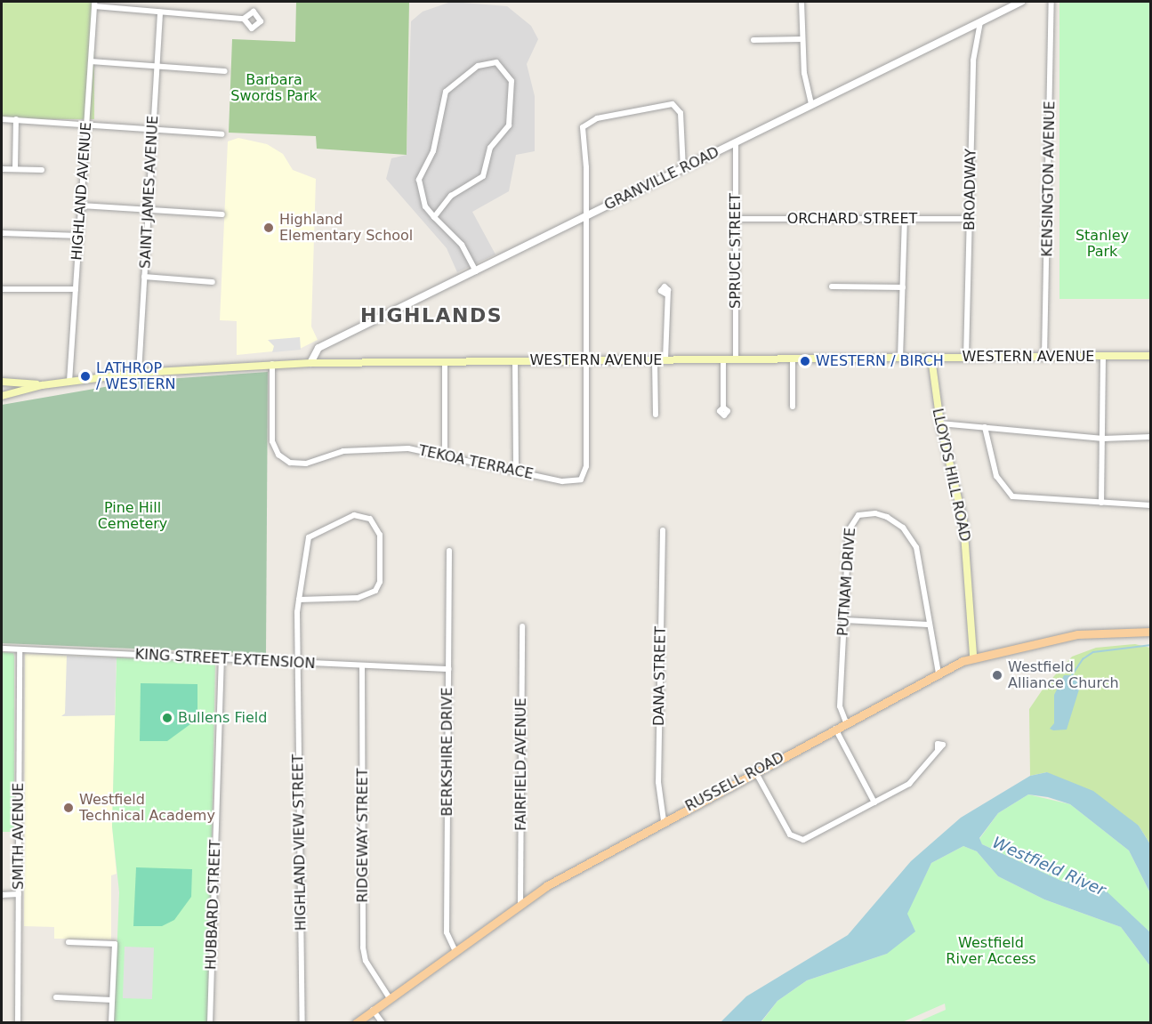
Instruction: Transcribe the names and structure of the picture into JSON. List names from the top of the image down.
{
  "streets": {
    "main road": ["WESTERN AVENUE", "LLOYDS HILL ROAD", "RUSSELL ROAD"],
    "street": [
      "GRANVILLE ROAD",
      "KENSINGTON AVENUE",
      "BROADWAY",
      "HIGHLAND AVENUE",
      "SAINT JAMES AVENUE",
      "ORCHARD STREET",
      "SPRUCE STREET",
      "TEKOA TERRACE",
      "PUTNAM DRIVE",
      "KING STREET EXTENSION",
      "DANA STREET",
      "BERKSHIRE DRIVE",
      "FAIRFIELD AVENUE",
      "RIDGEWAY STREET",
      "SMITH AVENUE",
      "HIGHLAND VIEW STREET",
      "HUBBARD STREET"
    ]
  },
  "crossings": [
    ["GRANVILLE ROAD", "BROADWAY"],
    ["GRANVILLE ROAD", "SPRUCE STREET"],
    ["GRANVILLE ROAD", "WESTERN AVENUE"],
    ["KENSINGTON AVENUE", "WESTERN AVENUE"],
    ["BROADWAY", "ORCHARD STREET"],
    ["BROADWAY", "WESTERN AVENUE"],
    ["HIGHLAND AVENUE", "WESTERN AVENUE"],
    ["SAINT JAMES AVENUE", "WESTERN AVENUE"],
    ["ORCHARD STREET", "SPRUCE STREET"],
    ["SPRUCE STREET", "WESTERN AVENUE"],
    ["WESTERN AVENUE", "TEKOA TERRACE"],
    ["WESTERN AVENUE", "LLOYDS HILL ROAD"],
    ["LLOYDS HILL ROAD", "RUSSELL ROAD"],
    ["PUTNAM DRIVE", "RUSSELL ROAD"],
    ["KING STREET EXTENSION", "BERKSHIRE DRIVE"],
    ["KING STREET EXTENSION", "RIDGEWAY STREET"],
    ["KING STREET EXTENSION", "SMITH AVENUE"],
    ["KING STREET EXTENSION", "HIGHLAND VIEW STREET"],
    ["KING STREET EXTENSION", "HUBBARD STREET"],
    ["DANA STREET", "RUSSELL ROAD"],
    ["BERKSHIRE DRIVE", "RUSSELL ROAD"],
    ["FAIRFIELD AVENUE", "RUSSELL ROAD"],
    ["RUSSELL ROAD", "RIDGEWAY STREET"]
  ],
  "districts": ["HIGHLANDS"],
  "water": ["Westfield River"],
  "parks": [
    "Barbara Swords Park",
    "Stanley Park",
    "Pine Hill Cemetery",
    "Westfield River Access"
  ],
  "places": [
    "Highland Elementary School",
    "WESTERN / BIRCH",
    "LATHROP / WESTERN",
    "Westfield Alliance Church",
    "Bullens Field",
    "Westfield Technical Academy"
  ]
}
